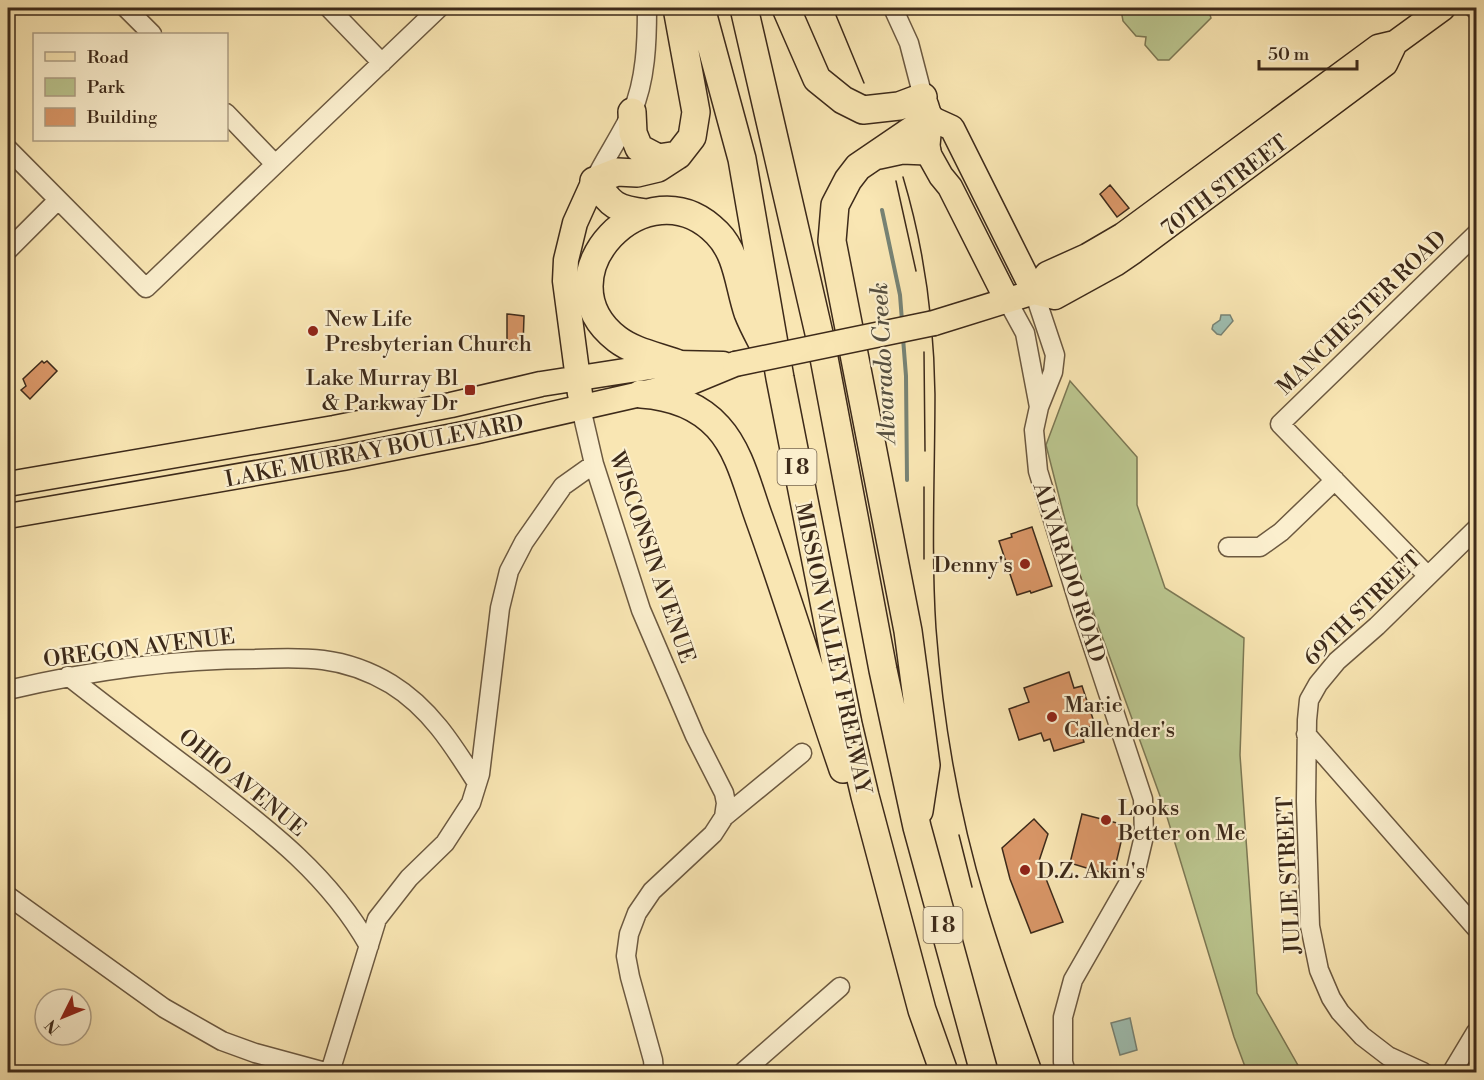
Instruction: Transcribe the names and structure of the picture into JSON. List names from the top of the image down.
{
  "streets": {
    "highway": ["I 8", "MISSION VALLEY FREEWAY"],
    "main road": ["70TH STREET", "LAKE MURRAY BOULEVARD", "ALVARADO ROAD"],
    "street": [
      "MANCHESTER ROAD",
      "WISCONSIN AVENUE",
      "69TH STREET",
      "OREGON AVENUE",
      "OHIO AVENUE",
      "JULIE STREET"
    ]
  },
  "crossings": [
    ["70TH STREET", "ALVARADO ROAD"],
    ["LAKE MURRAY BOULEVARD", "WISCONSIN AVENUE"],
    ["LAKE MURRAY BOULEVARD", "ALVARADO ROAD"],
    ["69TH STREET", "JULIE STREET"],
    ["OREGON AVENUE", "OHIO AVENUE"]
  ],
  "water": ["Alvarado Creek"],
  "places": {
    "other": [
      "New Life Presbyterian Church",
      "Denny's",
      "Marie Callender's",
      "Looks Better on Me",
      "D.Z. Akin's"
    ],
    "transit": ["Lake Murray Bl & Parkway Dr"]
  },
  "legend": ["Road", "Park", "Building"],
  "scale_bar": "50 m",
  "north": "bottom left"
}
